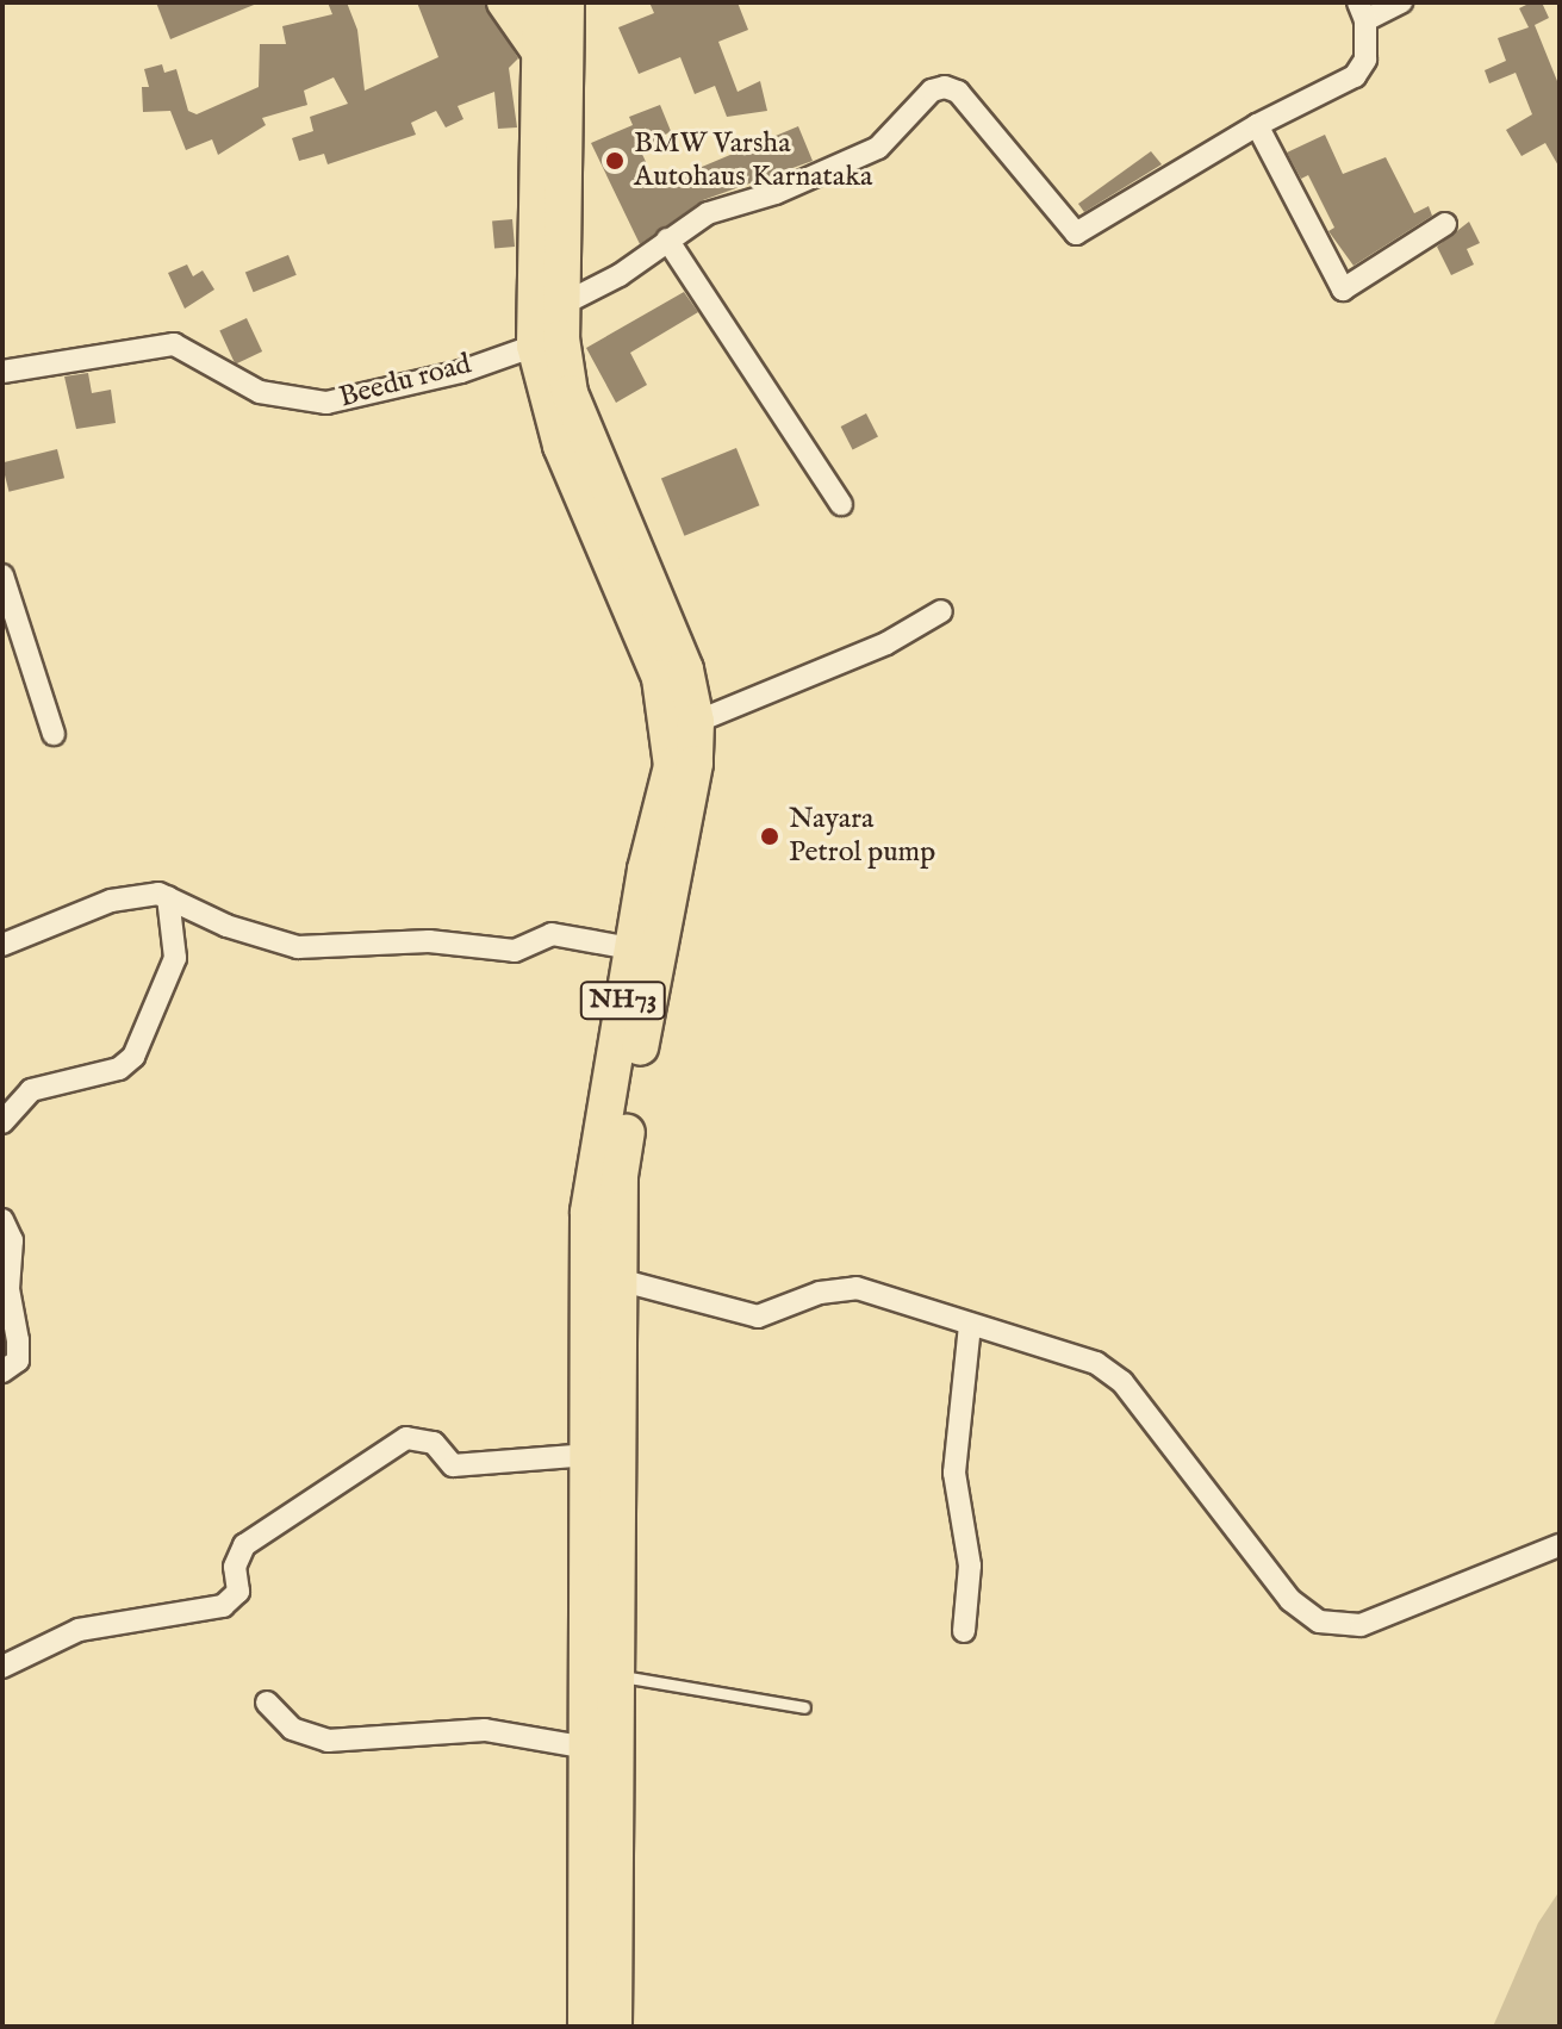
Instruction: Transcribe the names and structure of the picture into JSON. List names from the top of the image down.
{
  "streets": {
    "highway": ["NH73"],
    "street": ["Beedu road"]
  },
  "crossings": [
    ["Beedu road", "NH73"]
  ],
  "places": ["BMW Varsha Autohaus Karnataka", "Nayara Petrol pump"]
}
